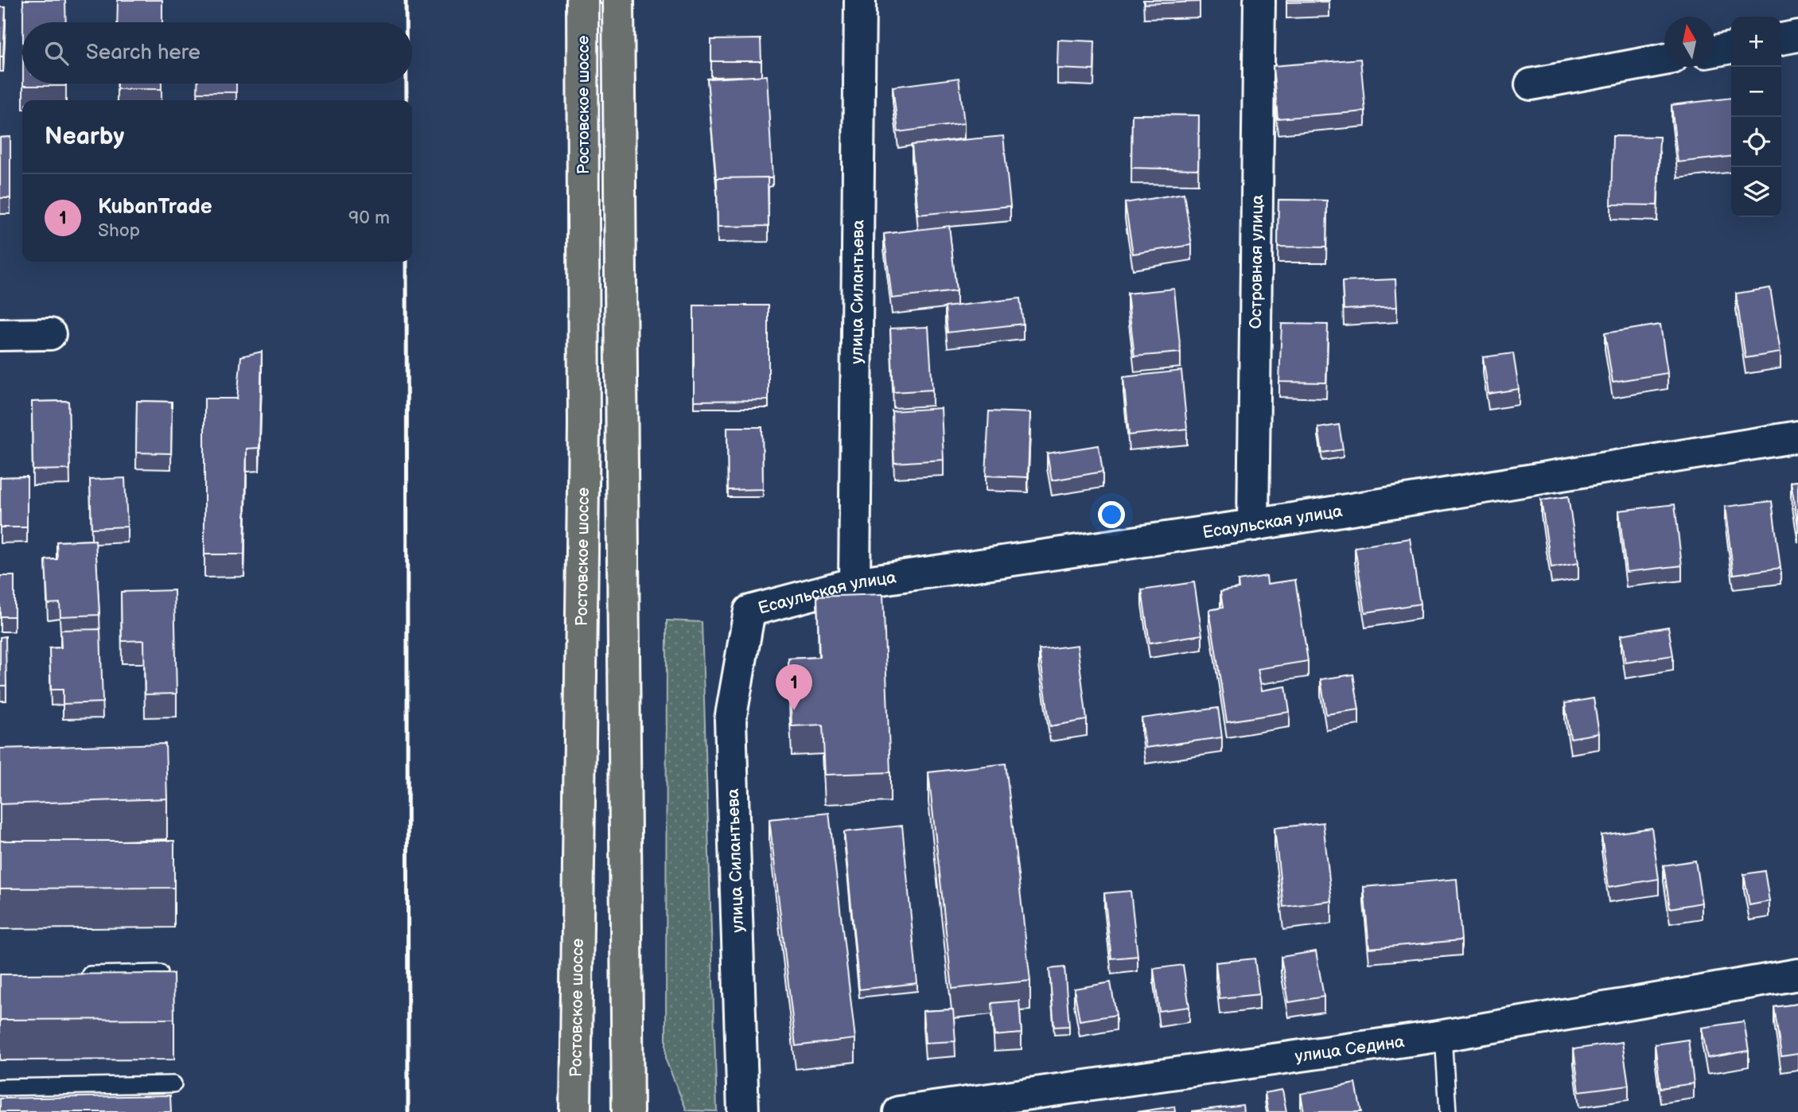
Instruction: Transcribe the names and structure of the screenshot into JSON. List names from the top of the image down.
{
  "streets": {
    "highway": ["Ростовское шоссе"],
    "street": [
      "Островная улица",
      "улица Силантьева",
      "Есаульская улица",
      "улица Седина"
    ]
  },
  "crossings": [
    ["Островная улица", "Есаульская улица"],
    ["улица Силантьева", "Есаульская улица"]
  ],
  "north": "top",
  "page": {
    "map_buttons": ["+", "−"],
    "search": "Search here",
    "heading": "Nearby",
    "list": [
      {
        "mark": "1",
        "name": "KubanTrade",
        "note": "Shop",
        "value": "90 m"
      }
    ],
    "pins": "1"
  }
}
